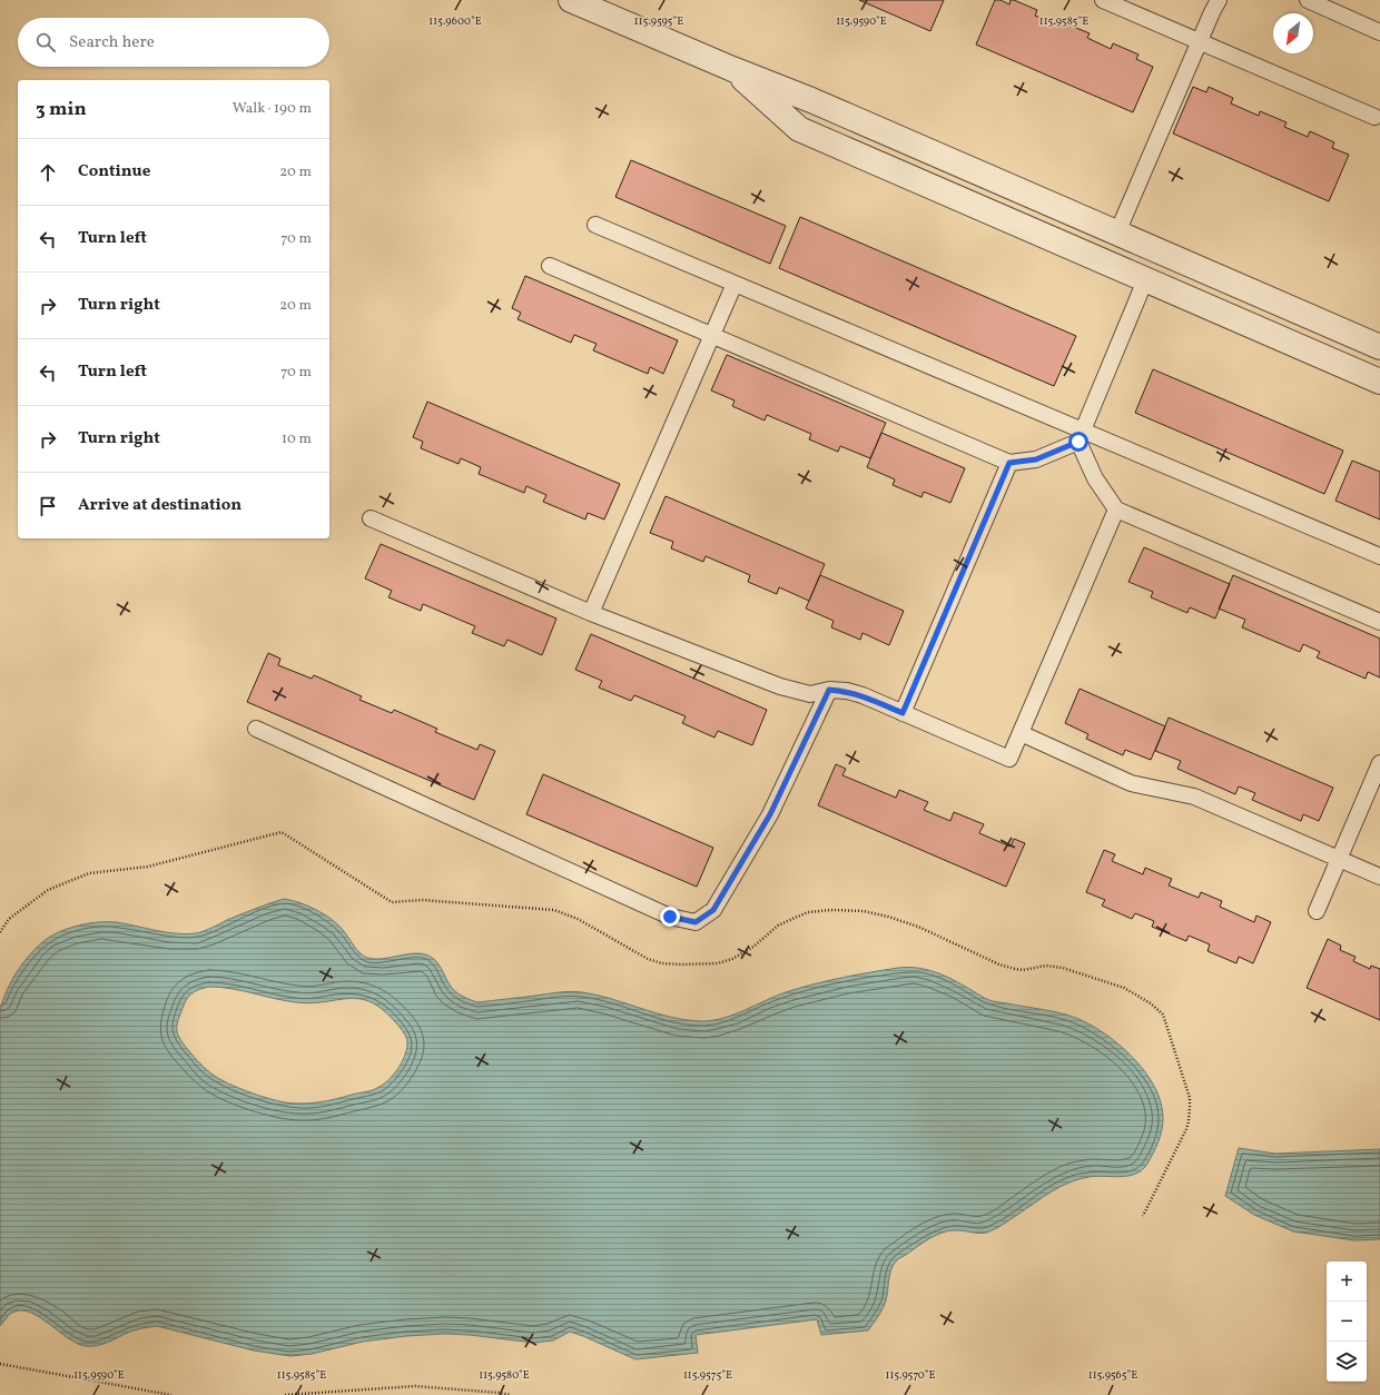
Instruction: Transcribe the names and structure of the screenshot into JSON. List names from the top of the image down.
{
  "north": "bottom left",
  "page": {
    "search": "Search here",
    "heading": ["3 min", "Walk · 190 m"],
    "list": [
      ["Continue", "20 m"],
      ["Turn left", "70 m"],
      ["Turn right", "20 m"],
      ["Turn left", "70 m"],
      ["Turn right", "10 m"],
      "Arrive at destination"
    ],
    "map_buttons": ["+", "−"]
  },
  "coordinates": [
    "115.9600°E",
    "115.9595°E",
    "115.9590°E",
    "115.9585°E",
    "115.9580°E",
    "115.9575°E",
    "115.9570°E",
    "115.9565°E"
  ]
}
